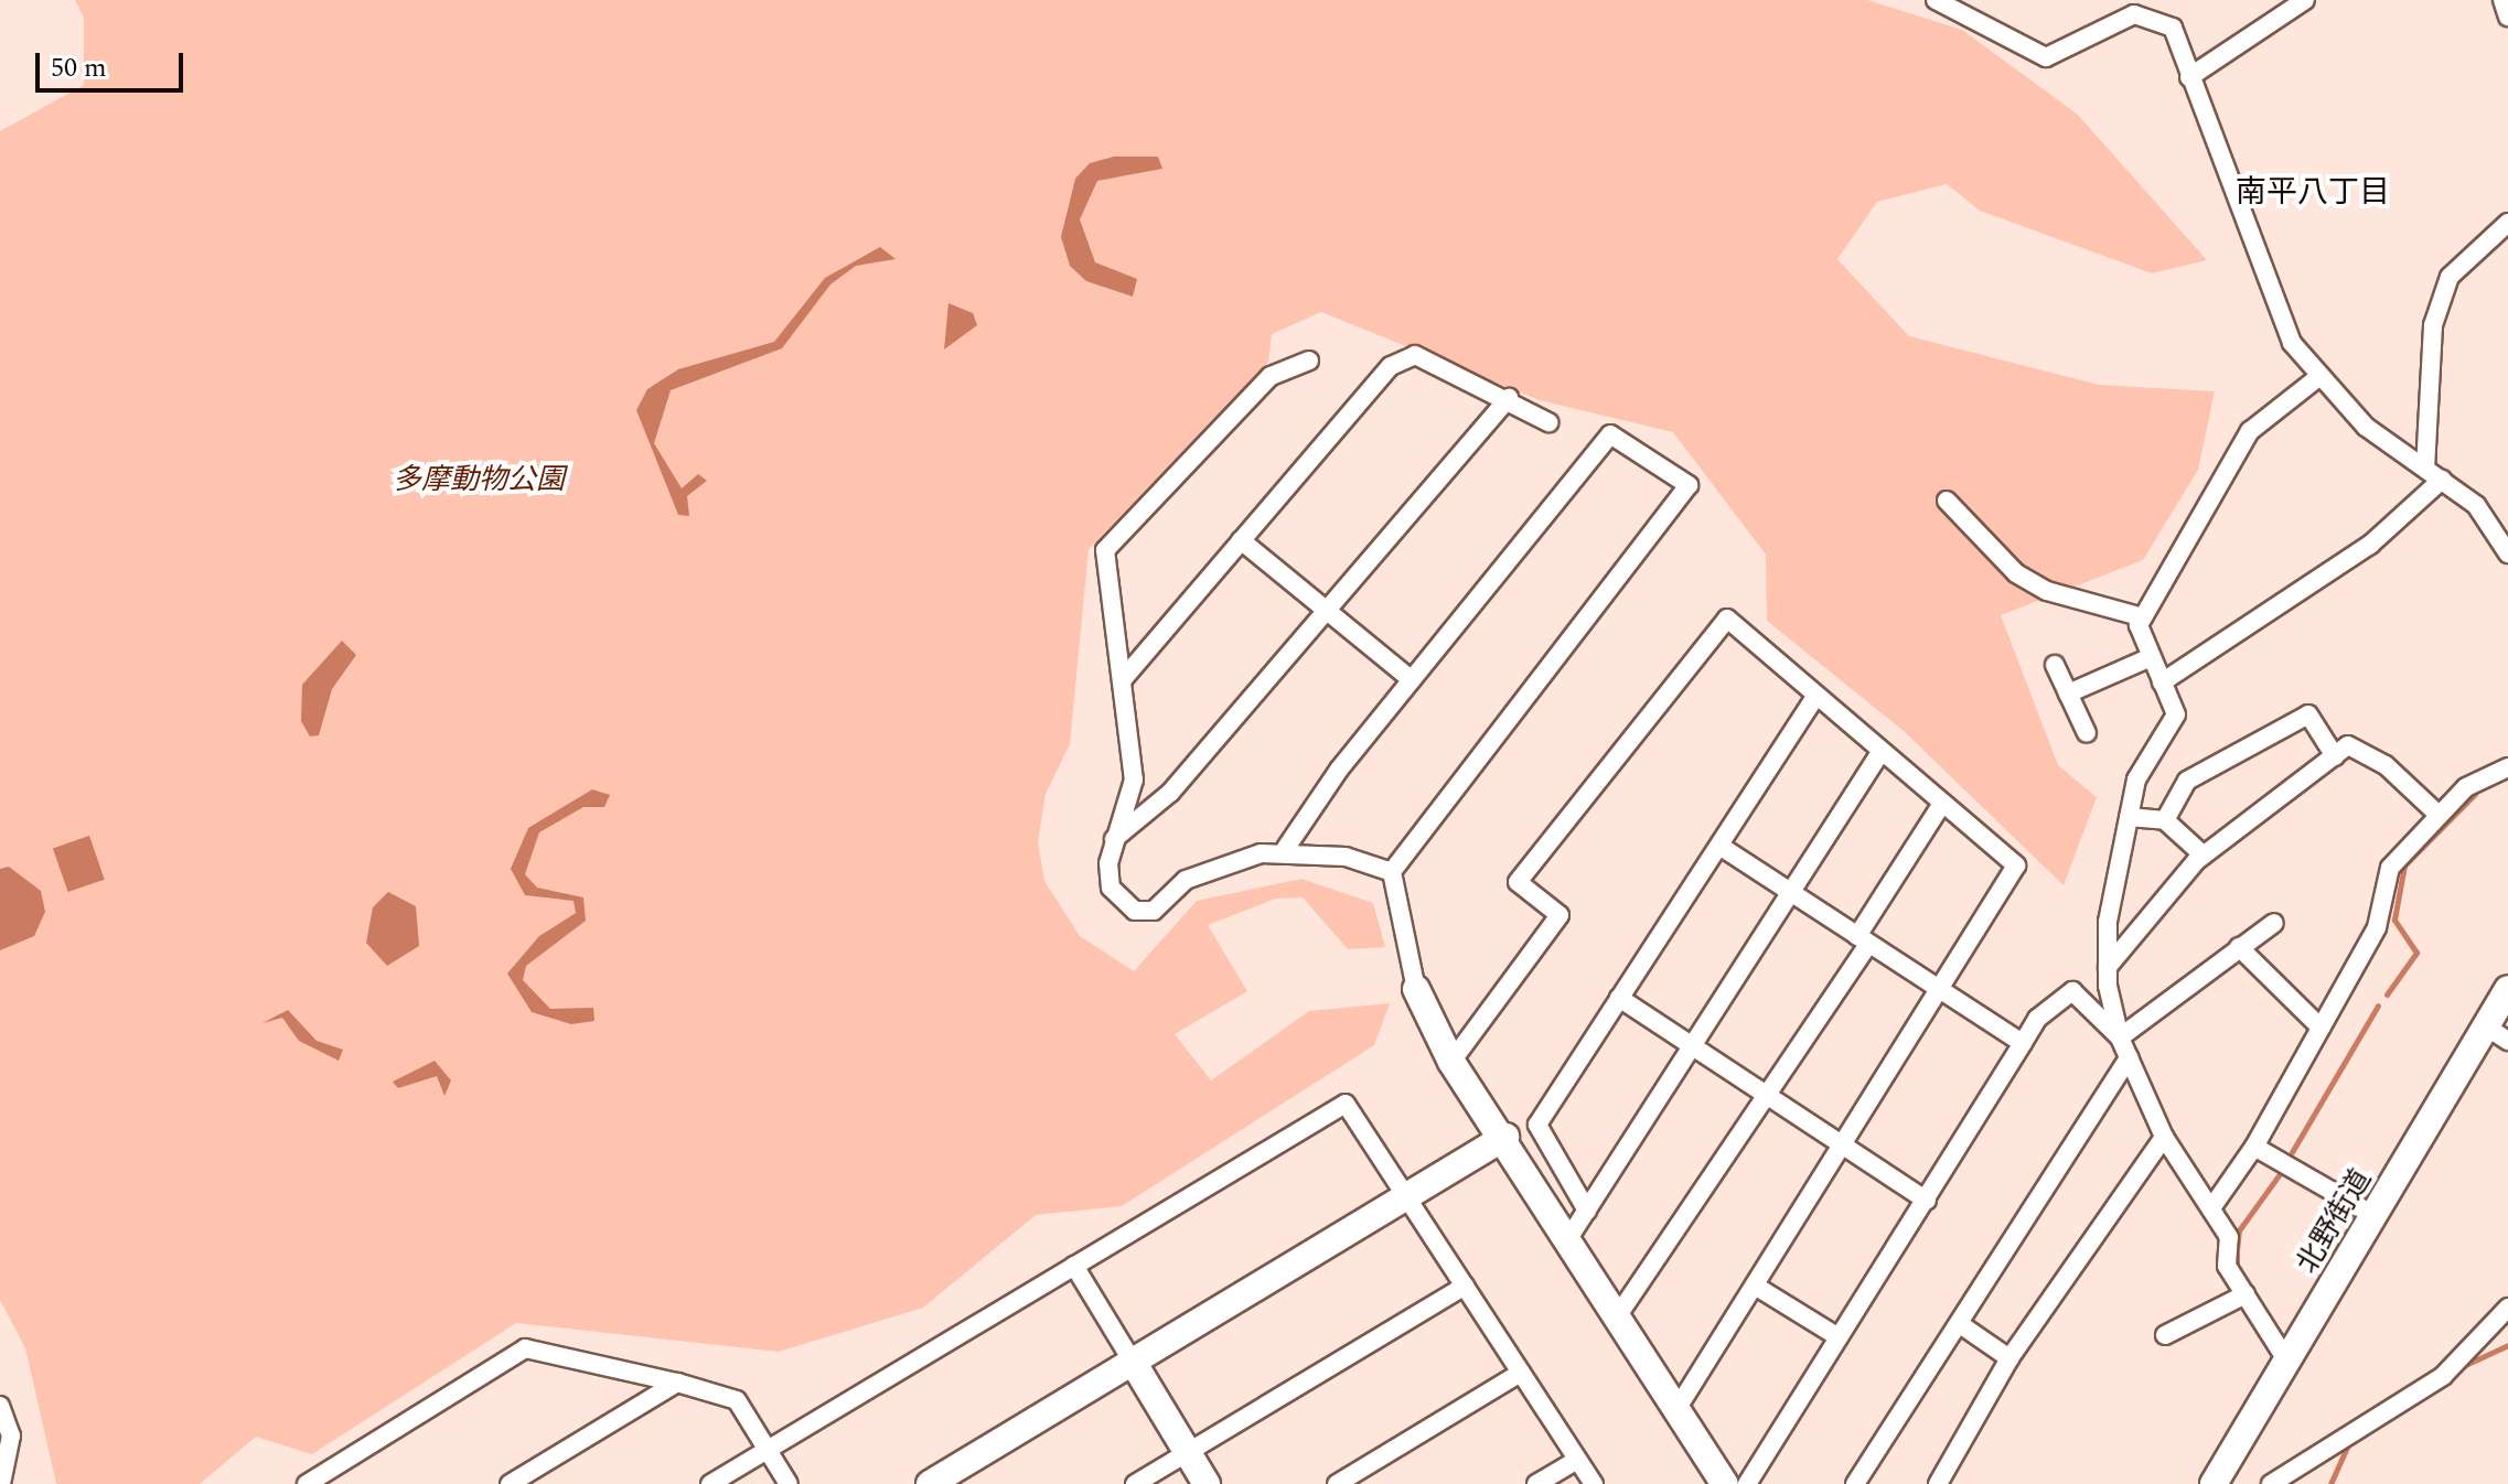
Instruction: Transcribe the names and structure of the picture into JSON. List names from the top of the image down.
{
  "streets": {
    "street": ["北野街道"]
  },
  "districts": ["南平八丁目"],
  "parks": ["多摩動物公園"],
  "scale_bar": "50 m"
}
